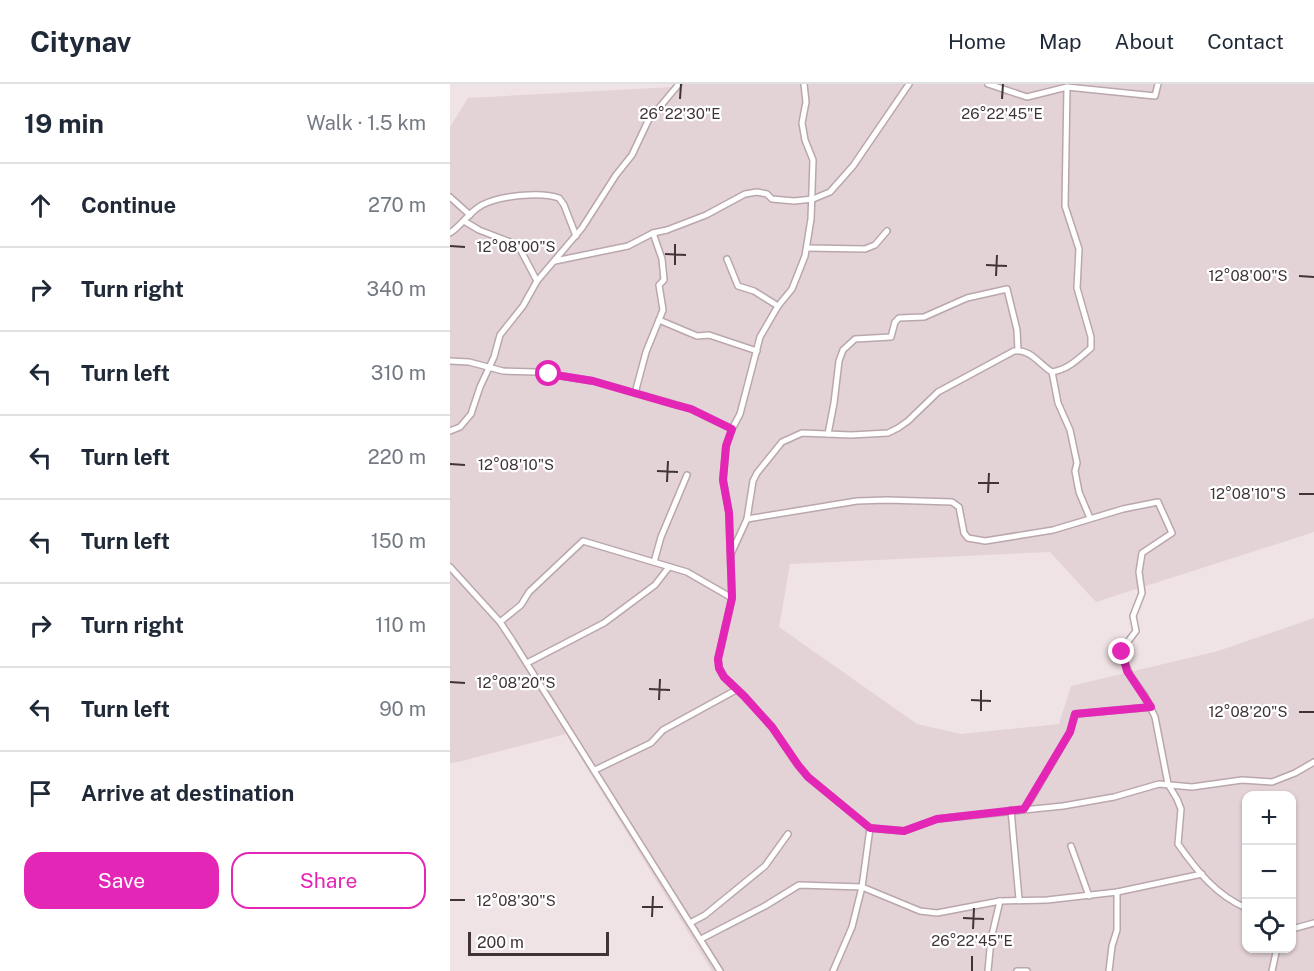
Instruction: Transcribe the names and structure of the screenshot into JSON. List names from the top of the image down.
{
  "scale_bar": "200 m",
  "page": {
    "header": "Citynav",
    "nav": [
      "Home",
      "Map",
      "About",
      "Contact"
    ],
    "heading": ["19 min", "Walk · 1.5 km"],
    "list": [
      ["Continue", "270 m"],
      ["Turn right", "340 m"],
      ["Turn left", "310 m"],
      ["Turn left", "220 m"],
      ["Turn left", "150 m"],
      ["Turn right", "110 m"],
      ["Turn left", "90 m"],
      "Arrive at destination"
    ],
    "map_buttons": ["+", "−"],
    "buttons": ["Save", "Share"],
    "scale": "200 m"
  },
  "coordinates": [
    "26°22'30\"E",
    "26°22'45\"E",
    "12°08'00\"S",
    "12°08'10\"S",
    "12°08'20\"S",
    "12°08'30\"S"
  ]
}
